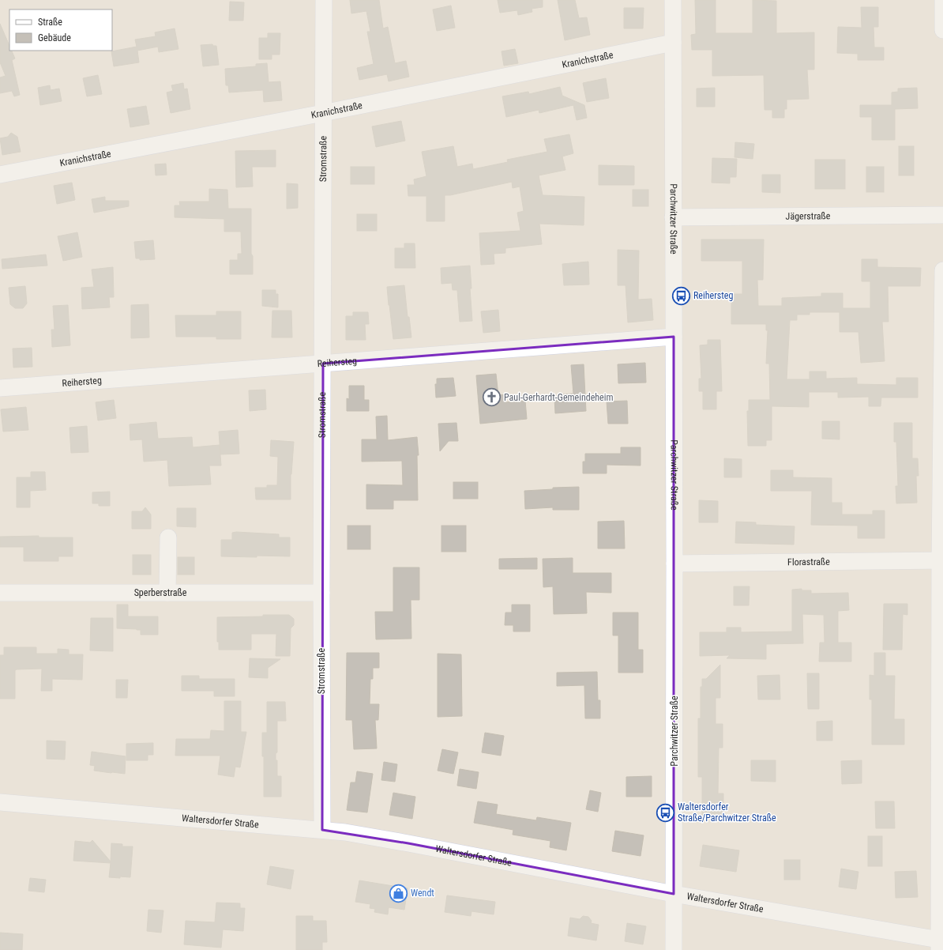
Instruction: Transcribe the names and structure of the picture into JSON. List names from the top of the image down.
{
  "streets": {
    "street": [
      "Kranichstraße",
      "Stromstraße",
      "Jägerstraße",
      "Parchwitzer Straße",
      "Reihersteg",
      "Florastraße",
      "Sperberstraße",
      "Waltersdorfer Straße"
    ]
  },
  "crossings": [
    ["Kranichstraße", "Stromstraße"],
    ["Kranichstraße", "Parchwitzer Straße"],
    ["Stromstraße", "Reihersteg"],
    ["Stromstraße", "Sperberstraße"],
    ["Stromstraße", "Waltersdorfer Straße"],
    ["Jägerstraße", "Parchwitzer Straße"],
    ["Parchwitzer Straße", "Reihersteg"],
    ["Parchwitzer Straße", "Florastraße"],
    ["Parchwitzer Straße", "Waltersdorfer Straße"]
  ],
  "places": {
    "bus stop": ["Reihersteg", "Waltersdorfer Straße/Parchwitzer Straße"],
    "church": ["Paul-Gerhardt-Gemeindeheim"],
    "shop": ["Wendt"]
  },
  "legend": ["Straße", "Gebäude"]
}
